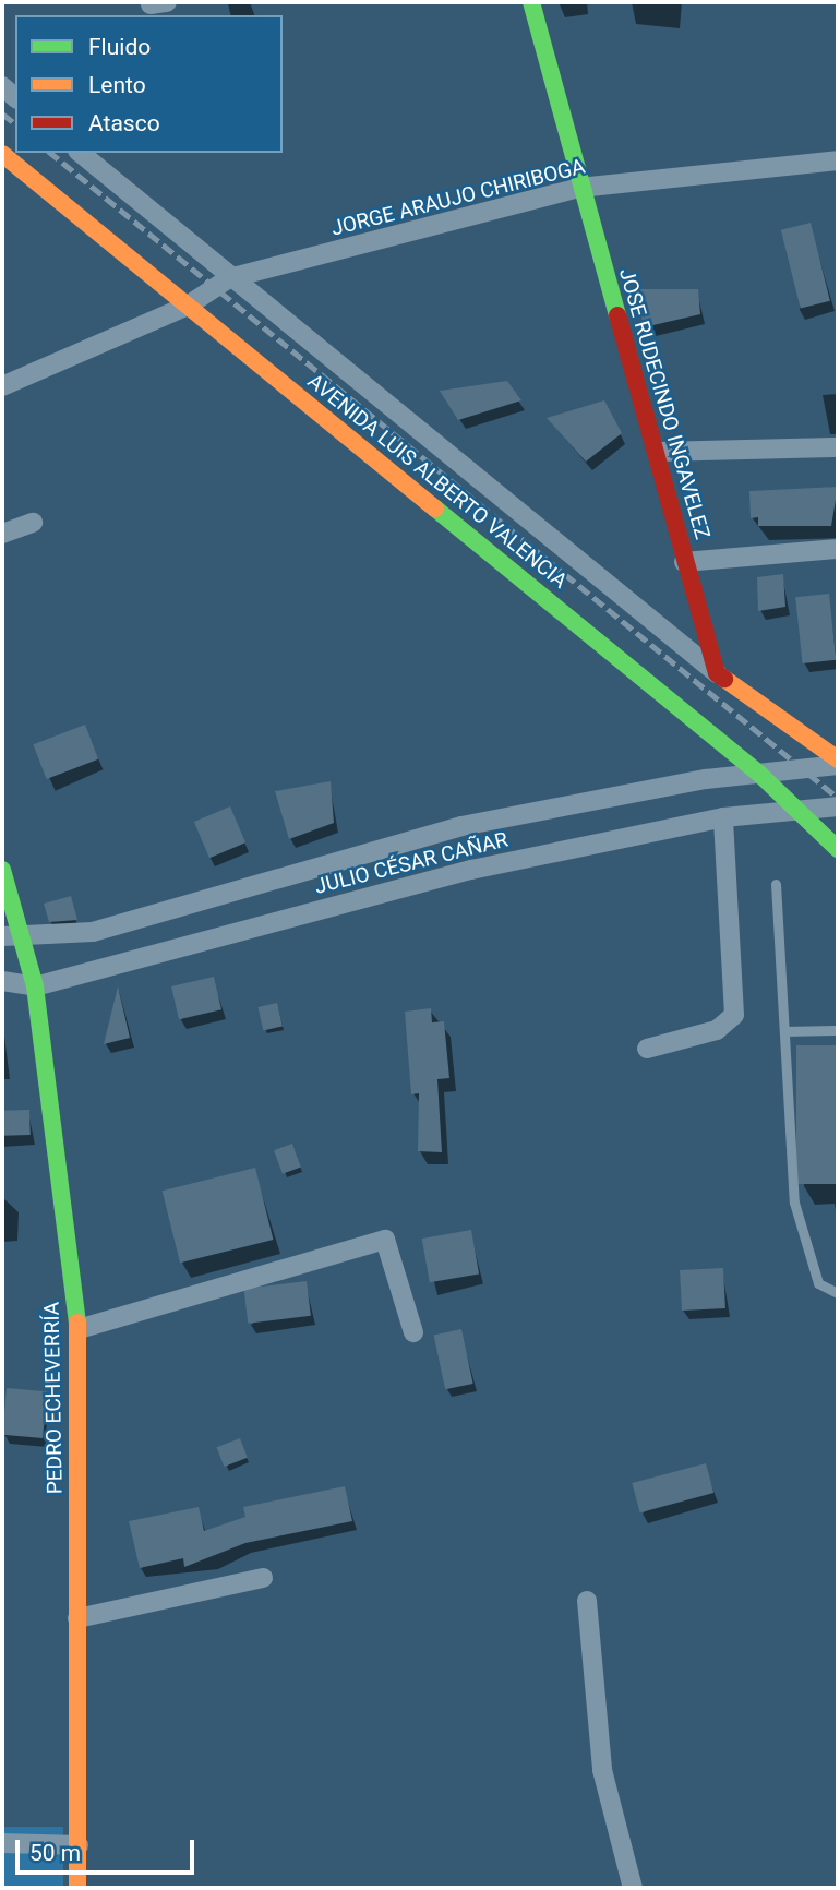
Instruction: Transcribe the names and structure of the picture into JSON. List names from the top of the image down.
{
  "streets": {
    "street": [
      "JORGE ARAUJO CHIRIBOGA",
      "JOSE RUDECINDO INGAVELEZ",
      "AVENIDA LUIS ALBERTO VALENCIA",
      "JULIO CÉSAR CAÑAR",
      "PEDRO ECHEVERRÍA"
    ]
  },
  "crossings": [
    ["JORGE ARAUJO CHIRIBOGA", "JOSE RUDECINDO INGAVELEZ"],
    ["JORGE ARAUJO CHIRIBOGA", "AVENIDA LUIS ALBERTO VALENCIA"],
    ["AVENIDA LUIS ALBERTO VALENCIA", "JULIO CÉSAR CAÑAR"],
    ["JULIO CÉSAR CAÑAR", "PEDRO ECHEVERRÍA"]
  ],
  "legend": ["Fluido", "Lento", "Atasco"],
  "scale_bar": "50 m"
}
